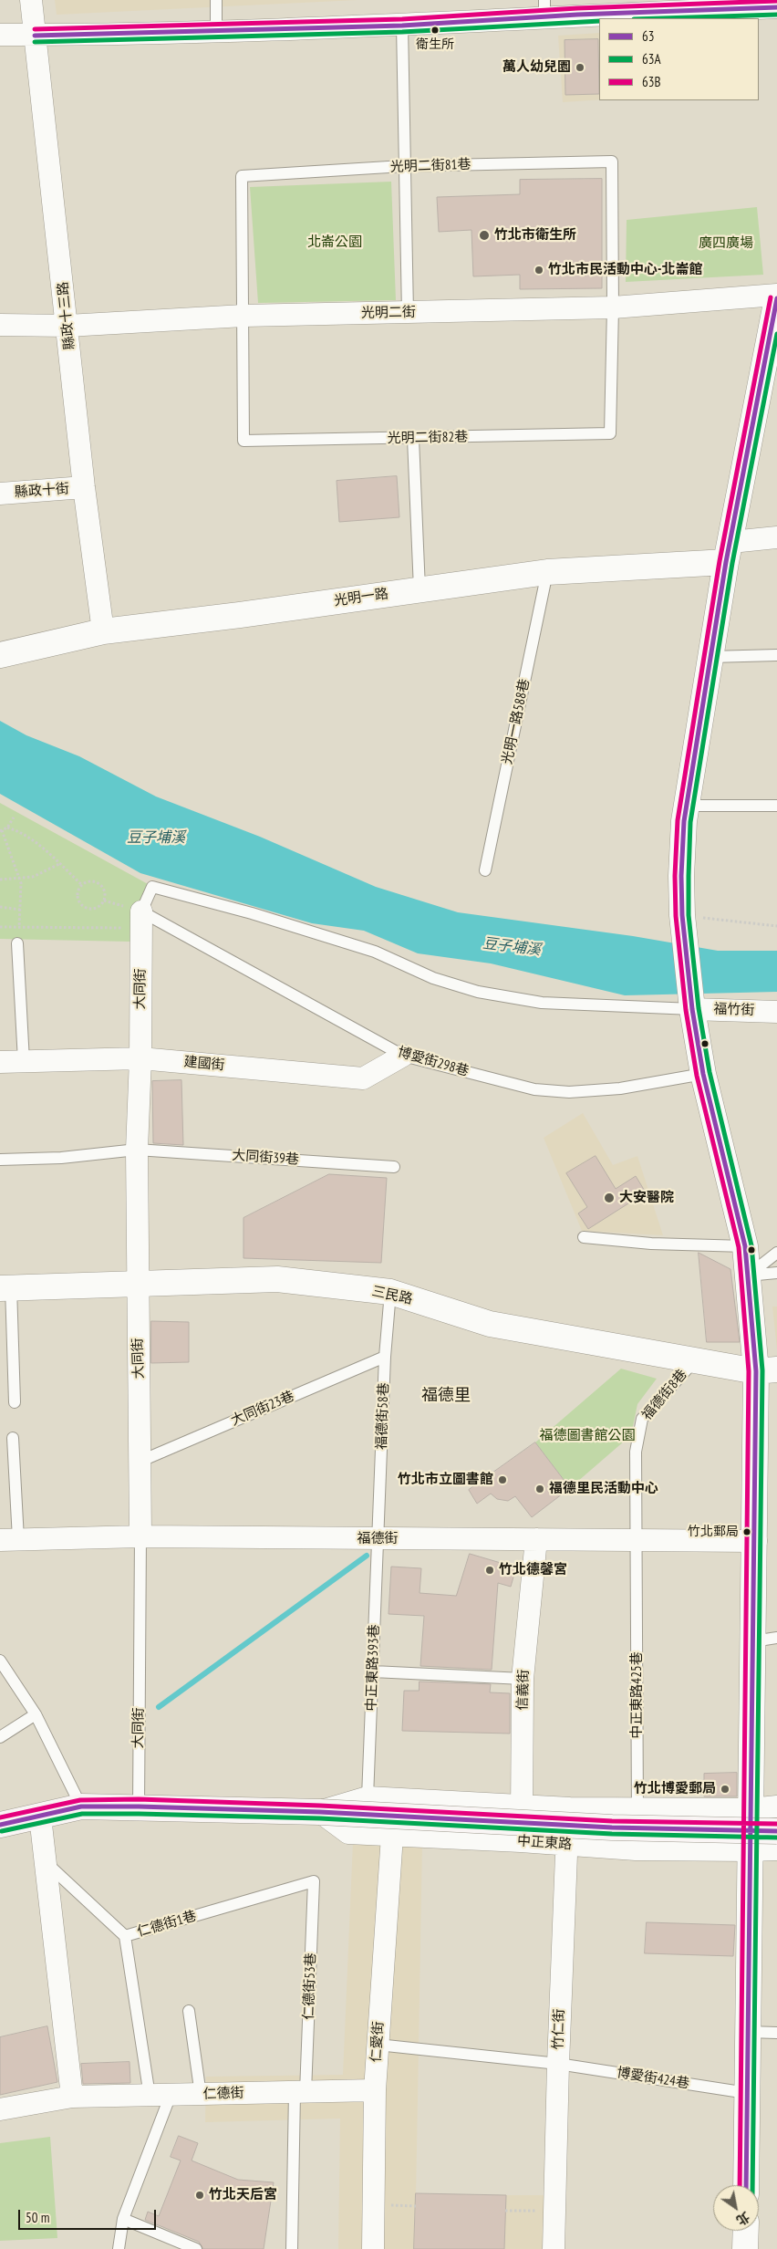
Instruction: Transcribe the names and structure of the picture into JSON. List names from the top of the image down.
{
  "streets": {
    "street": [
      "光明二街",
      "縣政十三路",
      "縣政十街",
      "光明一路",
      "大同街",
      "福竹街",
      "建國街",
      "三民路",
      "福德街",
      "信義街",
      "中正東路",
      "竹仁街",
      "仁愛街",
      "仁德街"
    ],
    "lane": [
      "光明二街81巷",
      "光明二街82巷",
      "光明一路588巷",
      "博愛街298巷",
      "大同街39巷",
      "福德街8巷",
      "大同街23巷",
      "福德街58巷",
      "中正東路393巷",
      "中正東路425巷",
      "仁德街1巷",
      "仁德街53巷",
      "博愛街424巷"
    ]
  },
  "crossings": [
    ["光明二街81巷", "光明二街"],
    ["光明二街81巷", "光明二街82巷"],
    ["光明二街", "縣政十三路"],
    ["光明二街", "光明二街82巷"],
    ["縣政十三路", "縣政十街"],
    ["縣政十三路", "光明一路"],
    ["光明一路", "光明一路588巷"],
    ["大同街", "博愛街298巷"],
    ["大同街", "建國街"],
    ["大同街", "大同街39巷"],
    ["大同街", "三民路"],
    ["大同街", "大同街23巷"],
    ["大同街", "福德街"],
    ["博愛街298巷", "建國街"],
    ["三民路", "福德街8巷"],
    ["三民路", "福德街58巷"],
    ["福德街8巷", "福德街"],
    ["福德街8巷", "中正東路425巷"],
    ["大同街23巷", "福德街58巷"],
    ["福德街58巷", "福德街"],
    ["福德街58巷", "中正東路393巷"],
    ["福德街", "中正東路393巷"],
    ["福德街", "信義街"],
    ["福德街", "中正東路425巷"],
    ["信義街", "中正東路"],
    ["中正東路425巷", "中正東路"],
    ["中正東路", "竹仁街"],
    ["中正東路", "仁愛街"],
    ["仁德街1巷", "仁德街53巷"],
    ["仁德街53巷", "仁德街"],
    ["竹仁街", "博愛街424巷"],
    ["仁愛街", "博愛街424巷"],
    ["仁愛街", "仁德街"]
  ],
  "districts": ["福德里"],
  "water": ["豆子埔溪"],
  "parks": ["北崙公園", "廣四廣場", "福德圖書館公園"],
  "places": [
    "衛生所",
    "萬人幼兒園",
    "竹北市衛生所",
    "竹北市民活動中心-北崙館",
    "大安醫院",
    "竹北市立圖書館",
    "福德里民活動中心",
    "竹北郵局",
    "竹北德馨宮",
    "竹北博愛郵局",
    "竹北天后宮"
  ],
  "lines": ["transit line 63B", "transit line 63", "transit line 63A"],
  "legend": ["63", "63A", "63B"],
  "scale_bar": "50 m",
  "north": "bottom right"
}
